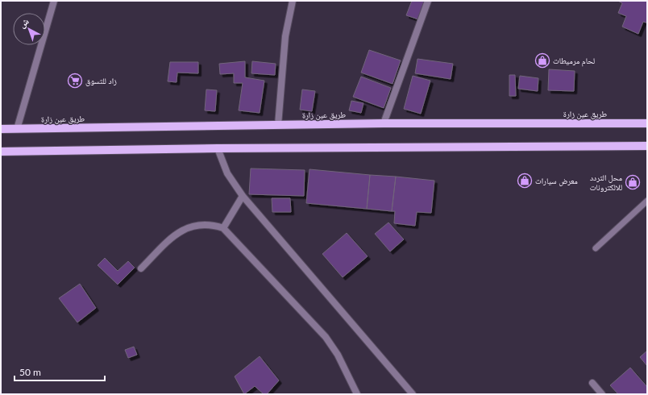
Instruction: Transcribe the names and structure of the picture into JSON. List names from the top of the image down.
{
  "streets": {
    "main road": ["طريق عين زارة"]
  },
  "places": {
    "shop": ["لحام مرميطات", "معرض سيارات", "محل التردد للالكترونات"],
    "supermarket": ["زاد للتسوق"]
  },
  "scale_bar": "50 m",
  "north": "top left"
}
